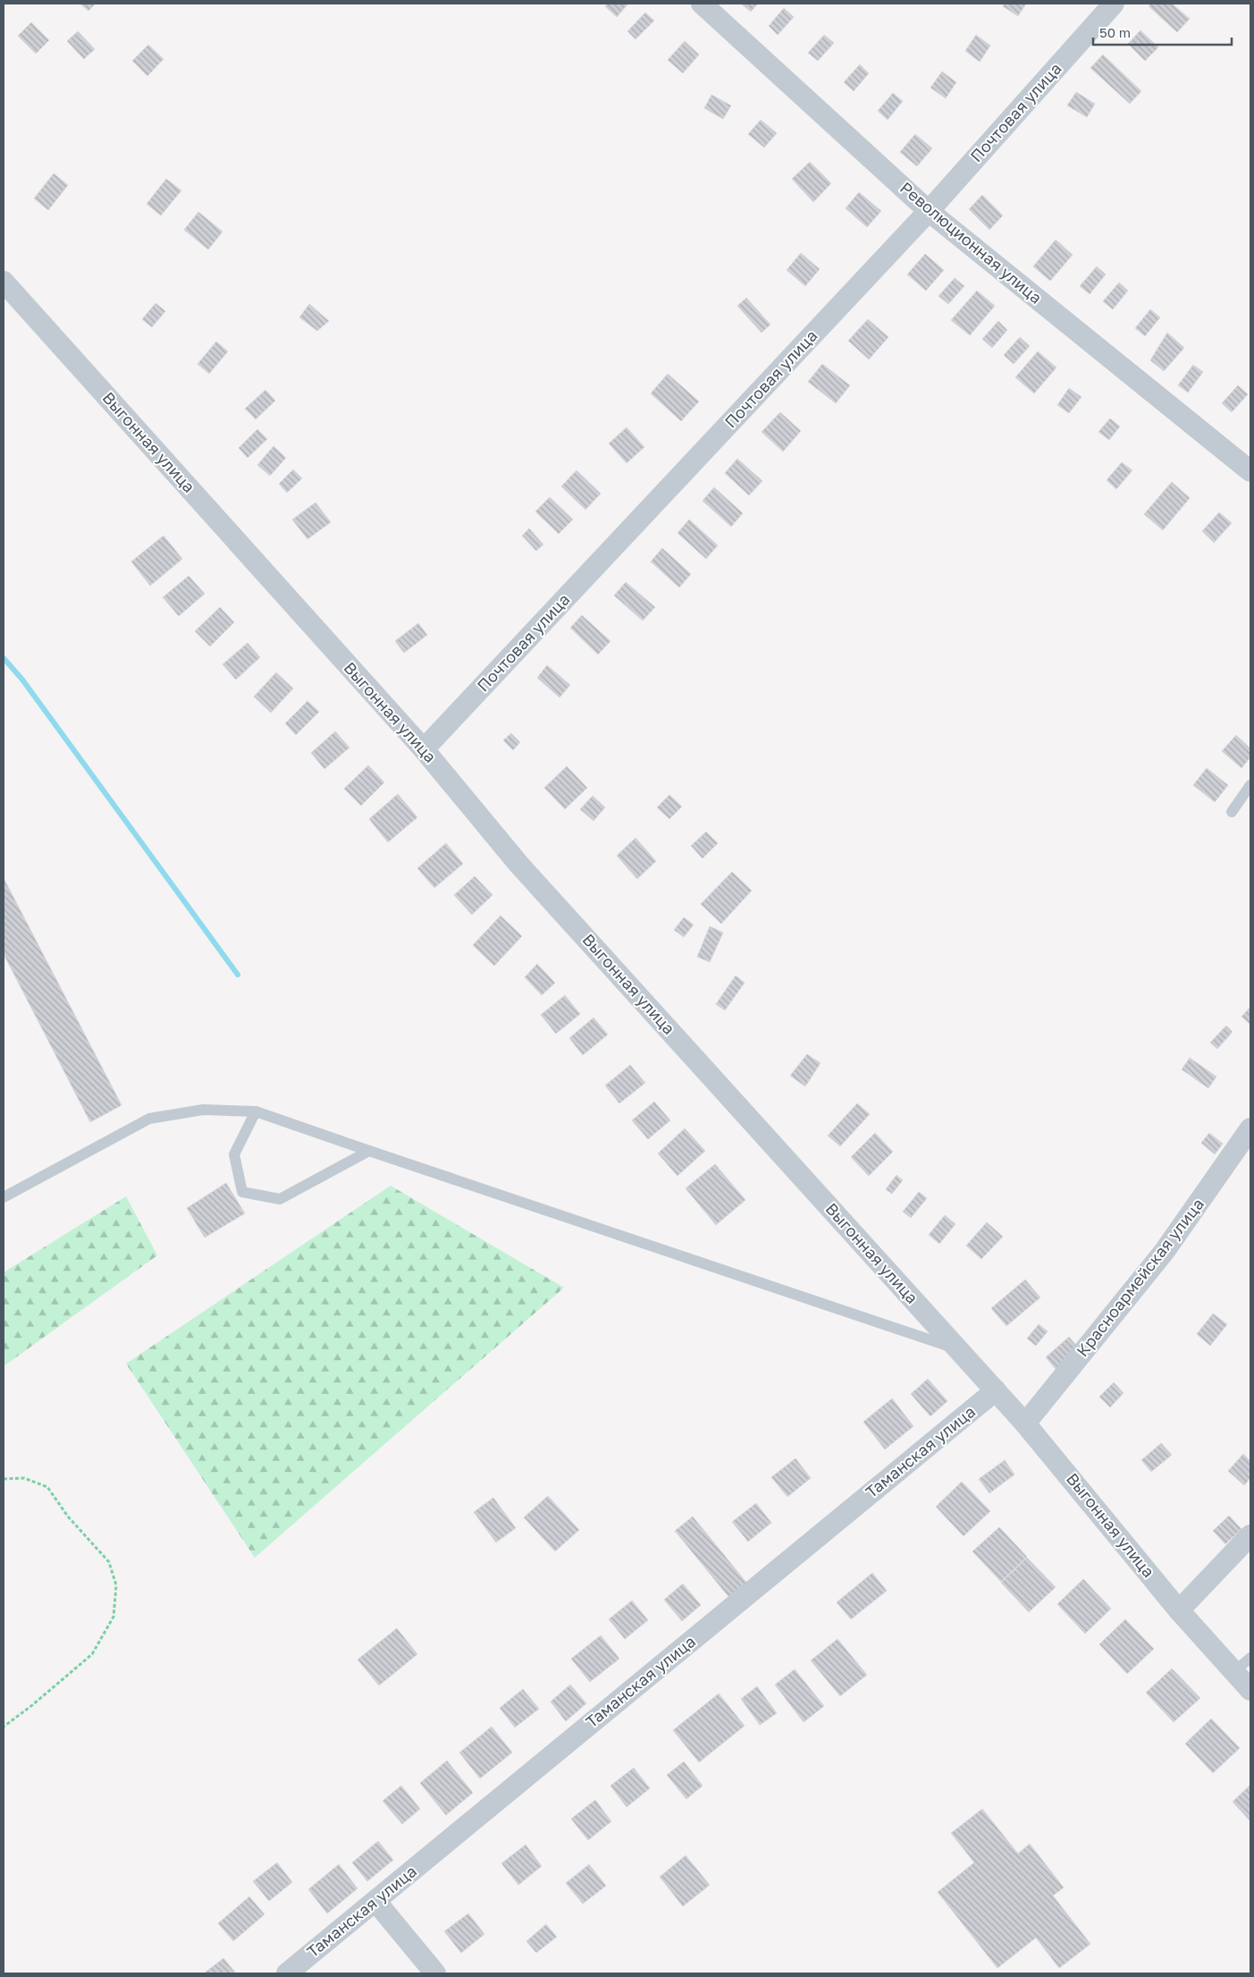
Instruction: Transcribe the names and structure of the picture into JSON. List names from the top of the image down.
{
  "streets": {
    "street": [
      "Почтовая улица",
      "Революционная улица",
      "Выгонная улица",
      "Красноармейская улица",
      "Таманская улица"
    ]
  },
  "crossings": [
    ["Почтовая улица", "Революционная улица"],
    ["Почтовая улица", "Выгонная улица"],
    ["Выгонная улица", "Красноармейская улица"],
    ["Выгонная улица", "Таманская улица"]
  ],
  "scale_bar": "50 m"
}
